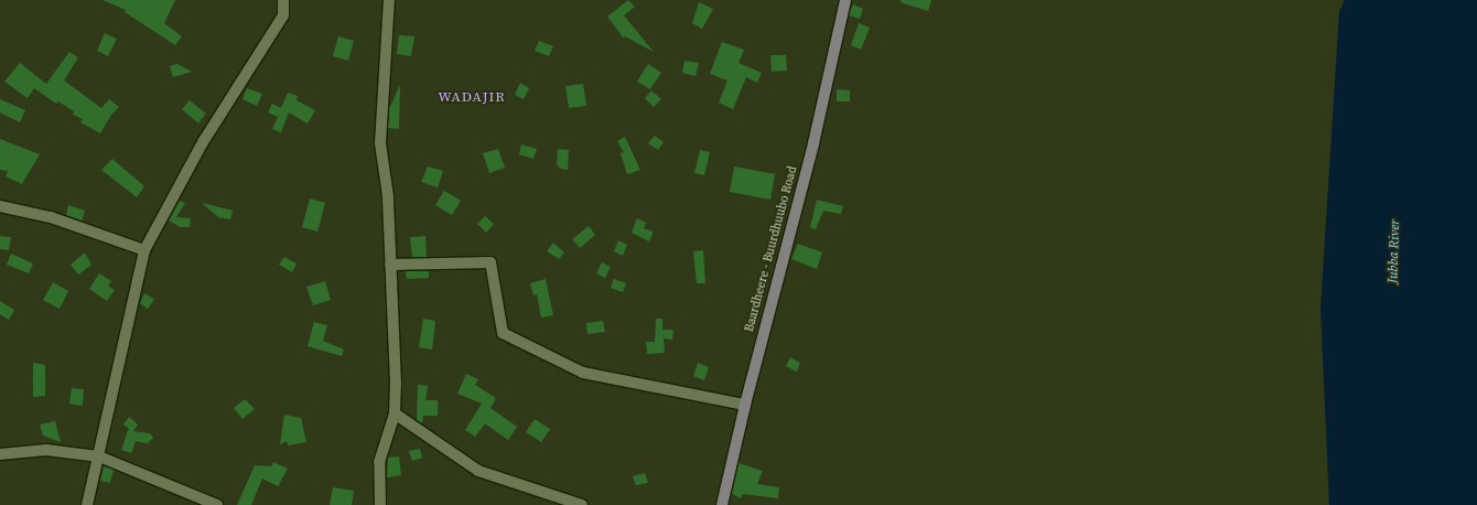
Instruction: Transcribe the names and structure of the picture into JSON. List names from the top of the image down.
{
  "streets": {
    "main road": ["Baardheere - Buurdhuubo Road"]
  },
  "districts": ["WADAJIR"],
  "water": ["Jubba River"]
}
